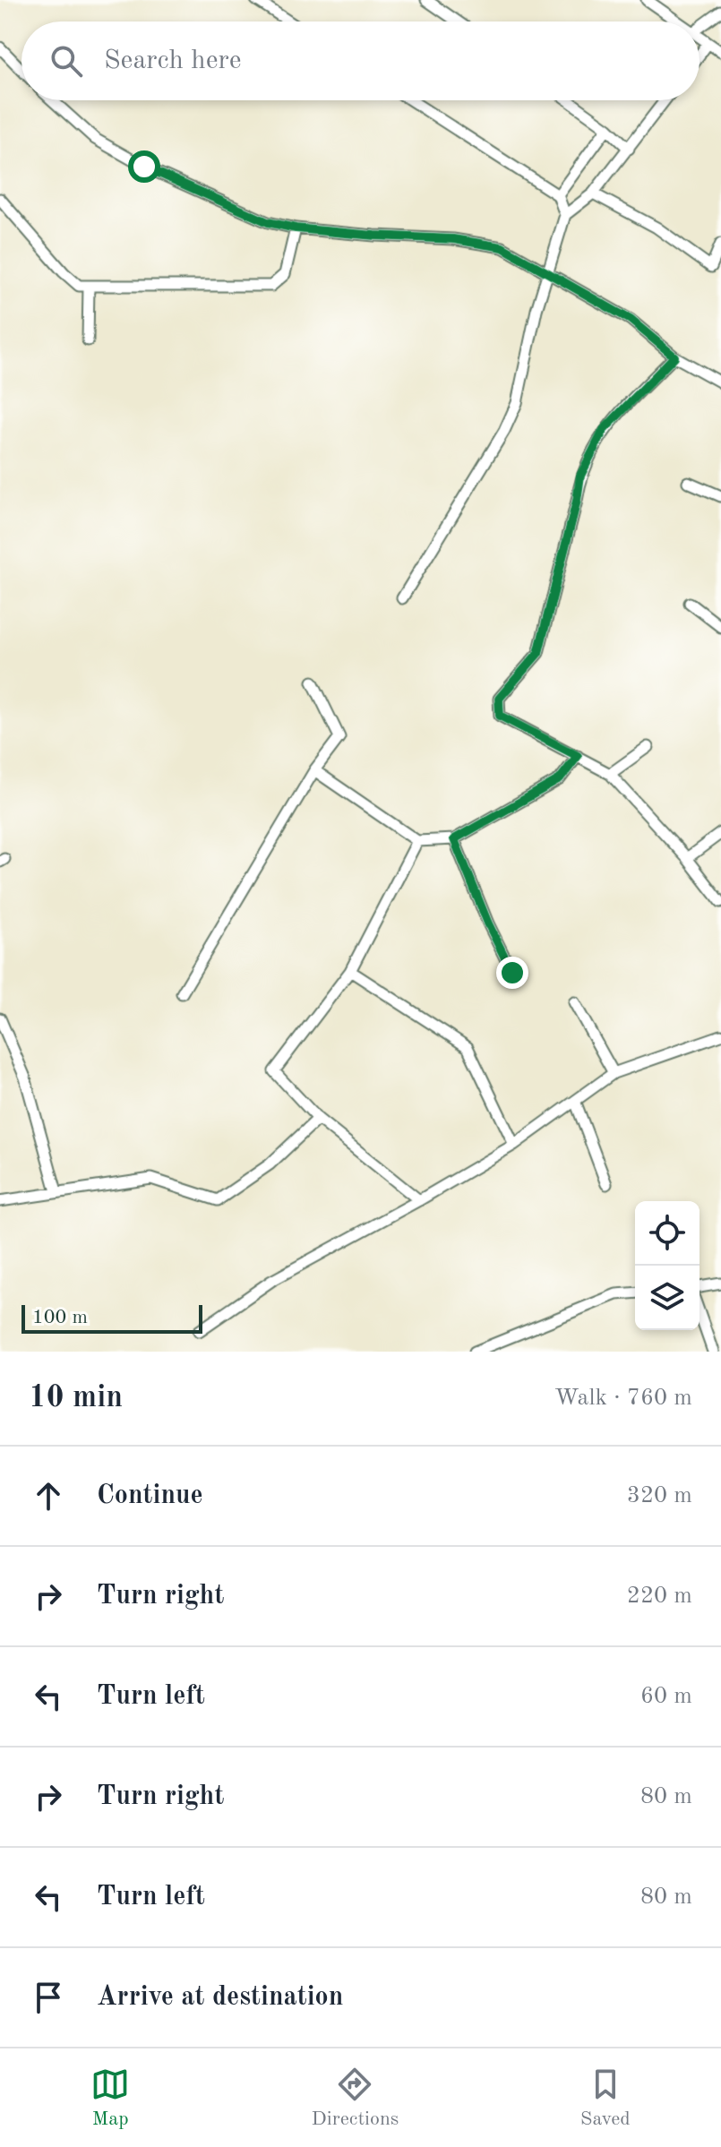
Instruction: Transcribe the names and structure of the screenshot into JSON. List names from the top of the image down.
{
  "scale_bar": "100 m",
  "page": {
    "search": "Search here",
    "scale": "100 m",
    "heading": ["10 min", "Walk · 760 m"],
    "list": [
      ["Continue", "320 m"],
      ["Turn right", "220 m"],
      ["Turn left", "60 m"],
      ["Turn right", "80 m"],
      ["Turn left", "80 m"],
      "Arrive at destination"
    ],
    "nav": ["Map", "Directions", "Saved"]
  }
}
